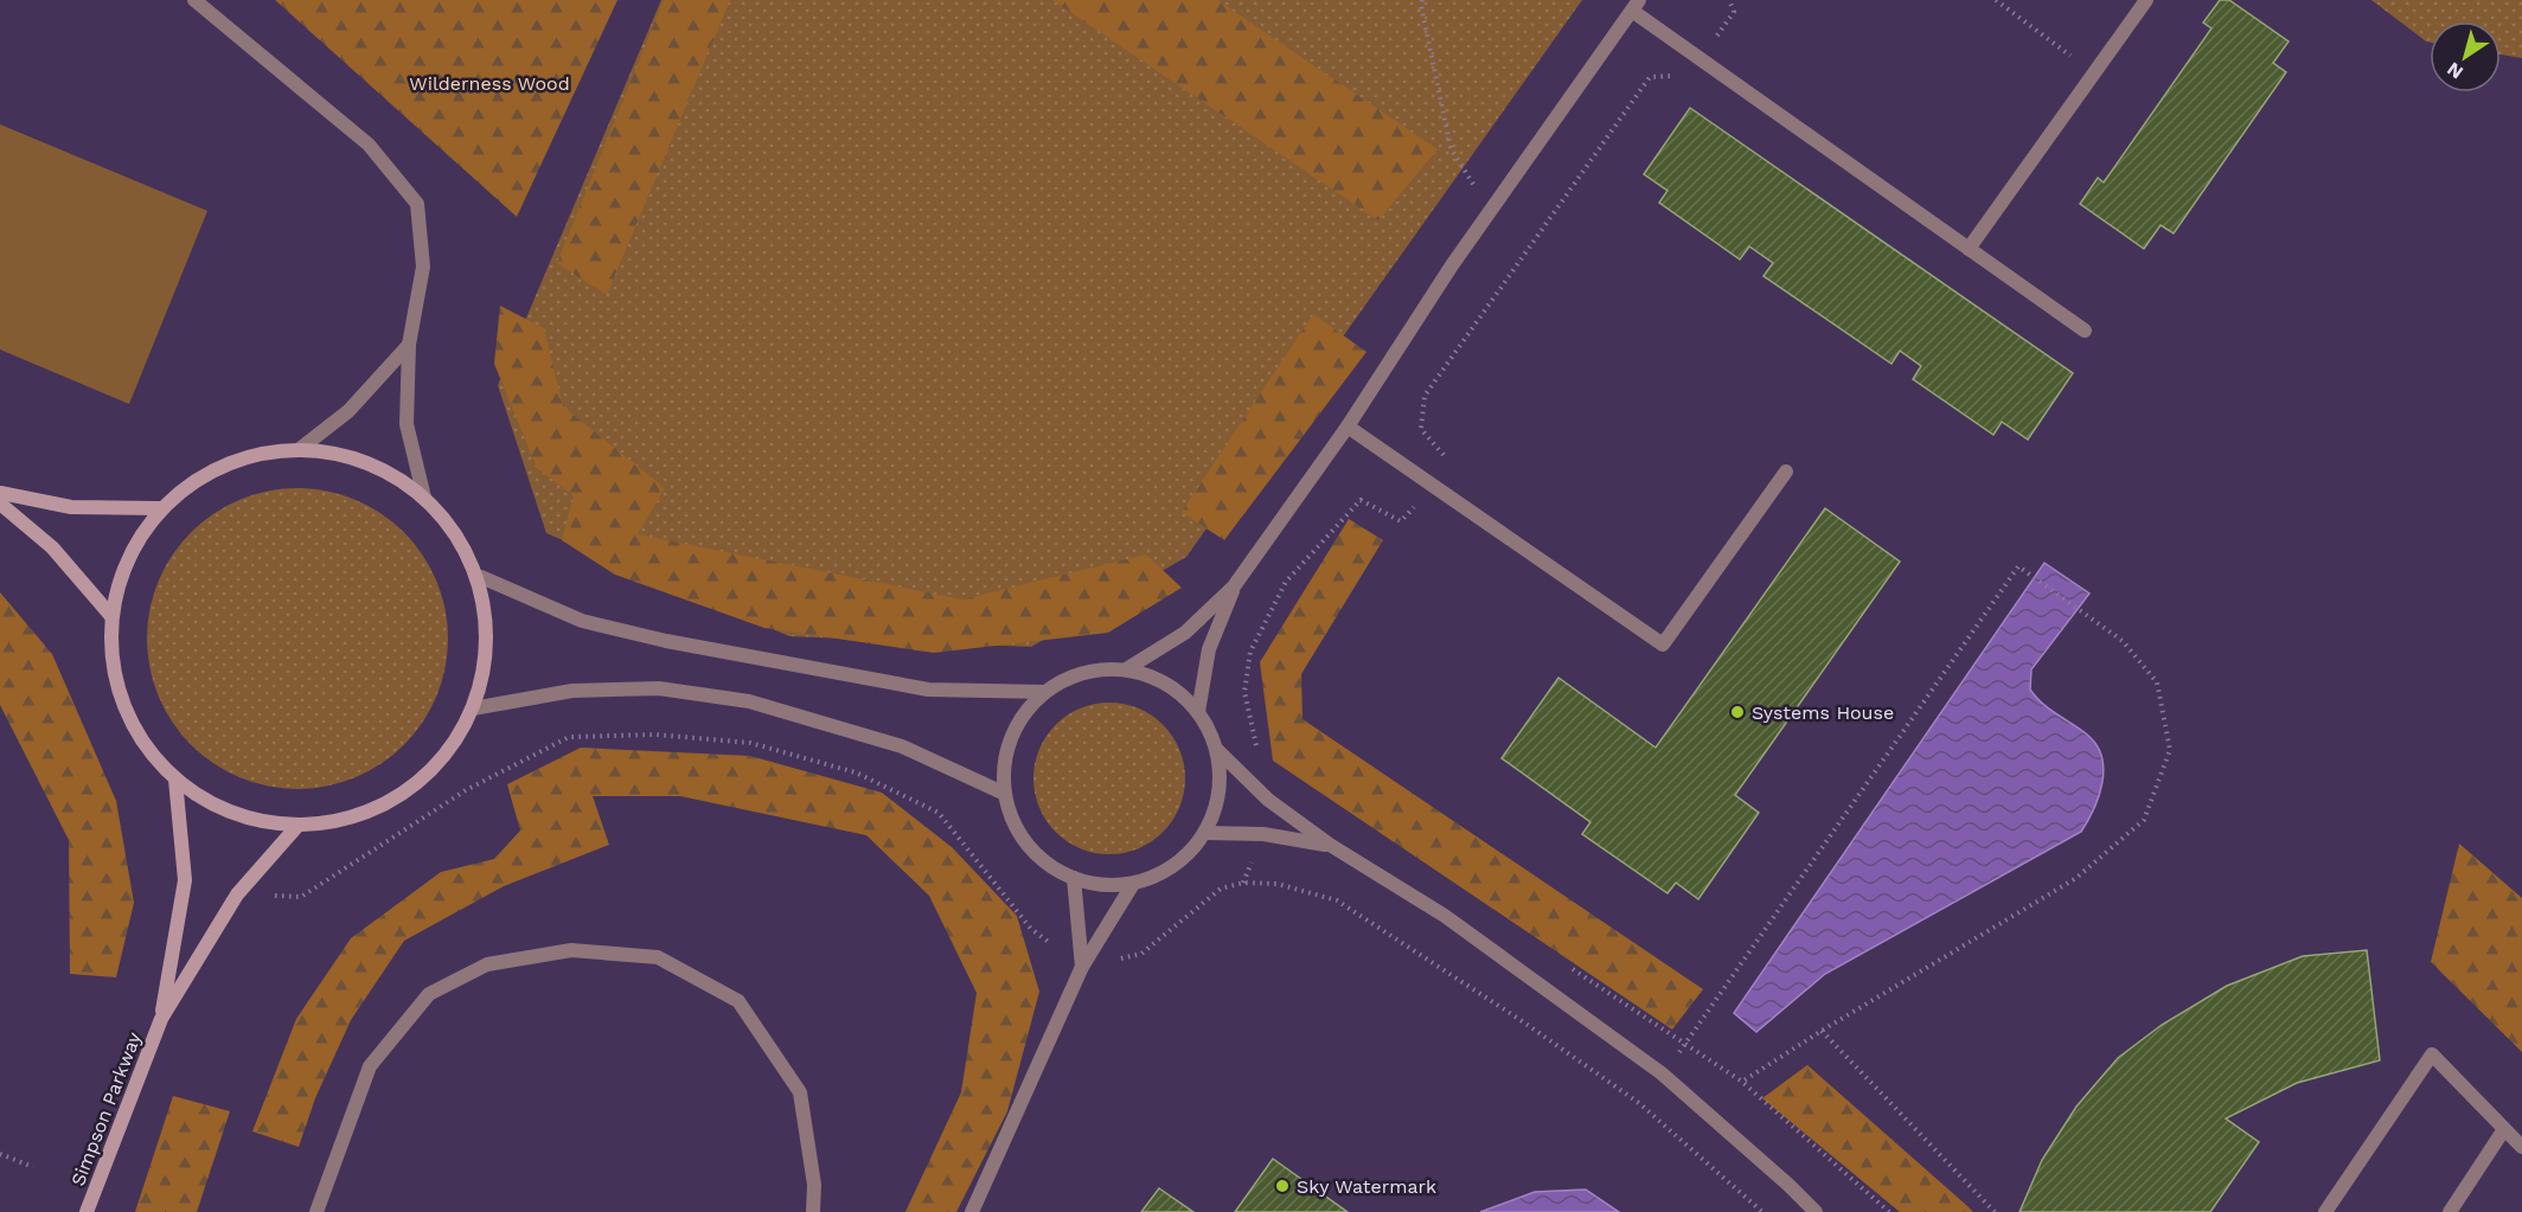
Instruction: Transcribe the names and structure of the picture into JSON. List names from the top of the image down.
{
  "streets": {
    "street": ["Simpson Parkway"]
  },
  "parks": ["Wilderness Wood"],
  "places": ["Systems House", "Sky Watermark"],
  "north": "bottom left"
}
